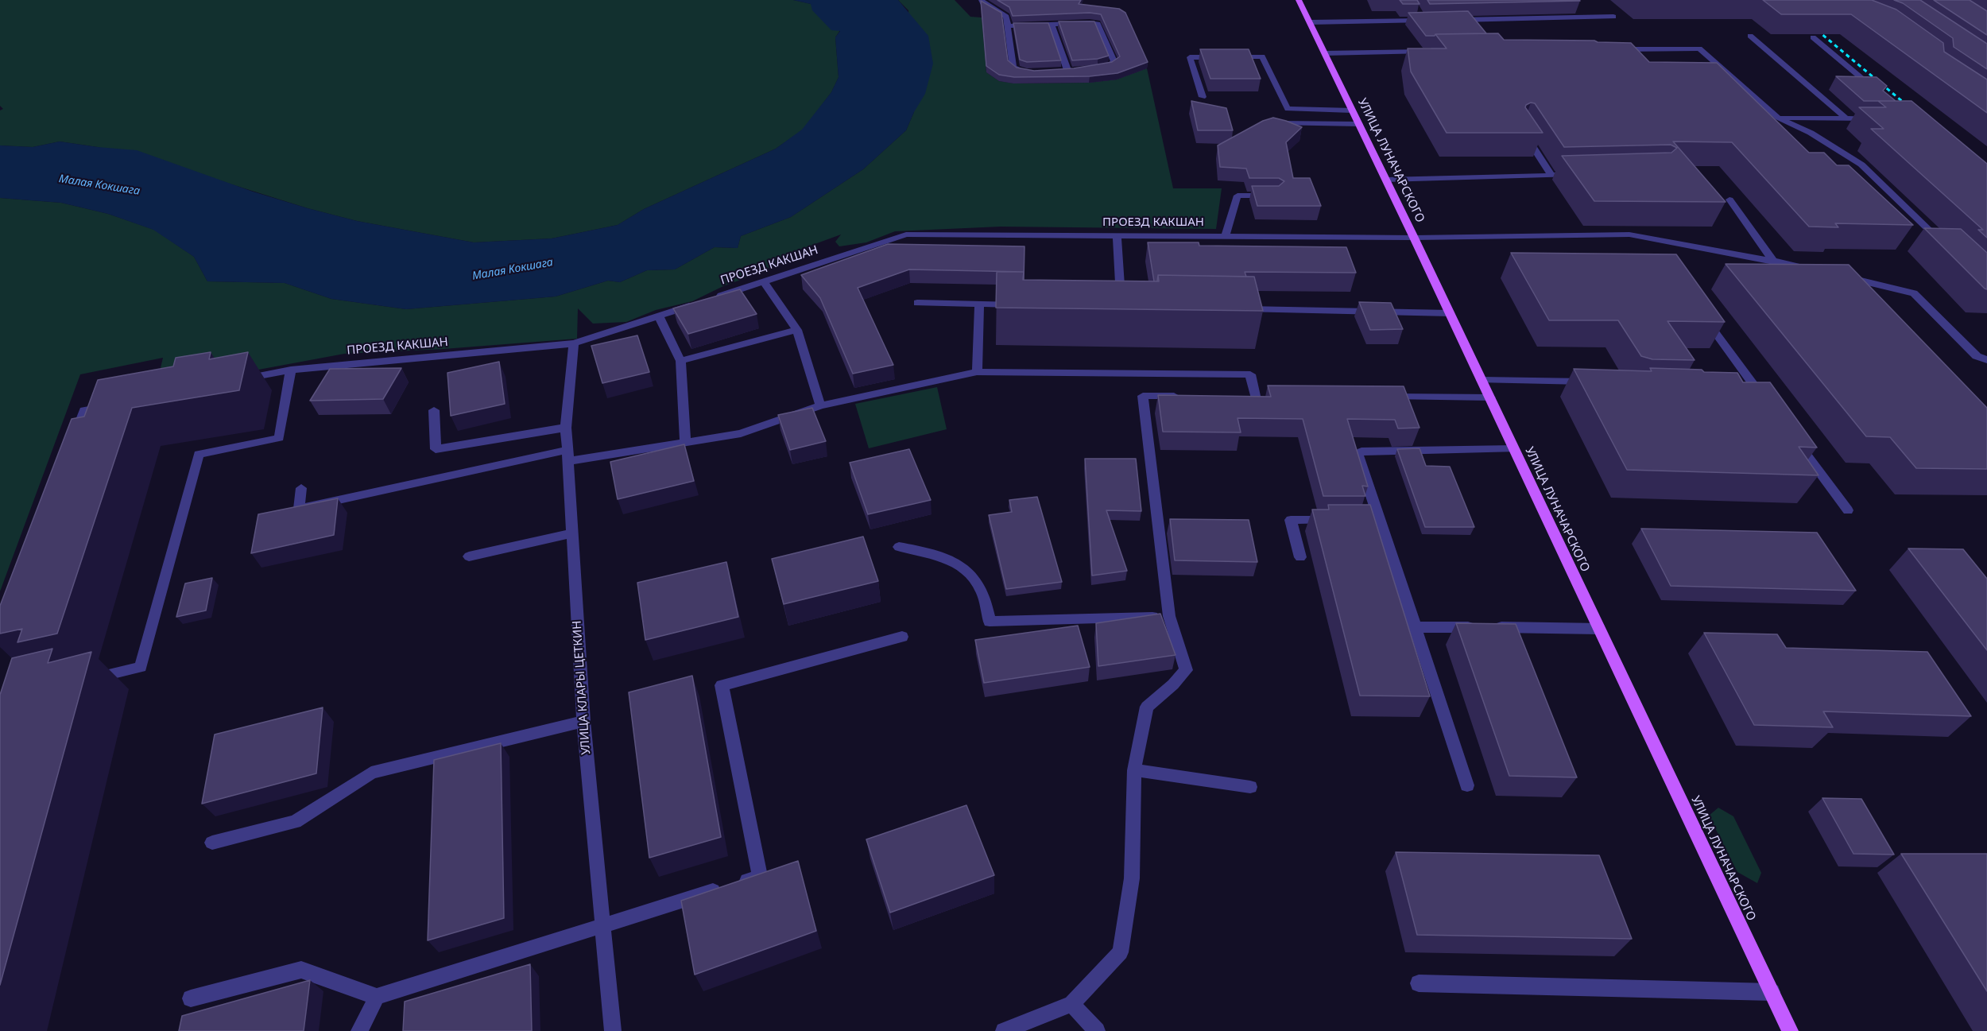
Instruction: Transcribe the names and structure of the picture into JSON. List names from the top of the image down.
{
  "streets": {
    "main road": ["УЛИЦА ЛУНАЧАРСКОГО"],
    "street": ["ПРОЕЗД КАКШАН", "УЛИЦА КЛАРЫ ЦЕТКИН"]
  },
  "crossings": [
    ["УЛИЦА ЛУНАЧАРСКОГО", "ПРОЕЗД КАКШАН"],
    ["ПРОЕЗД КАКШАН", "УЛИЦА КЛАРЫ ЦЕТКИН"]
  ],
  "water": ["Малая Кокшага"]
}
